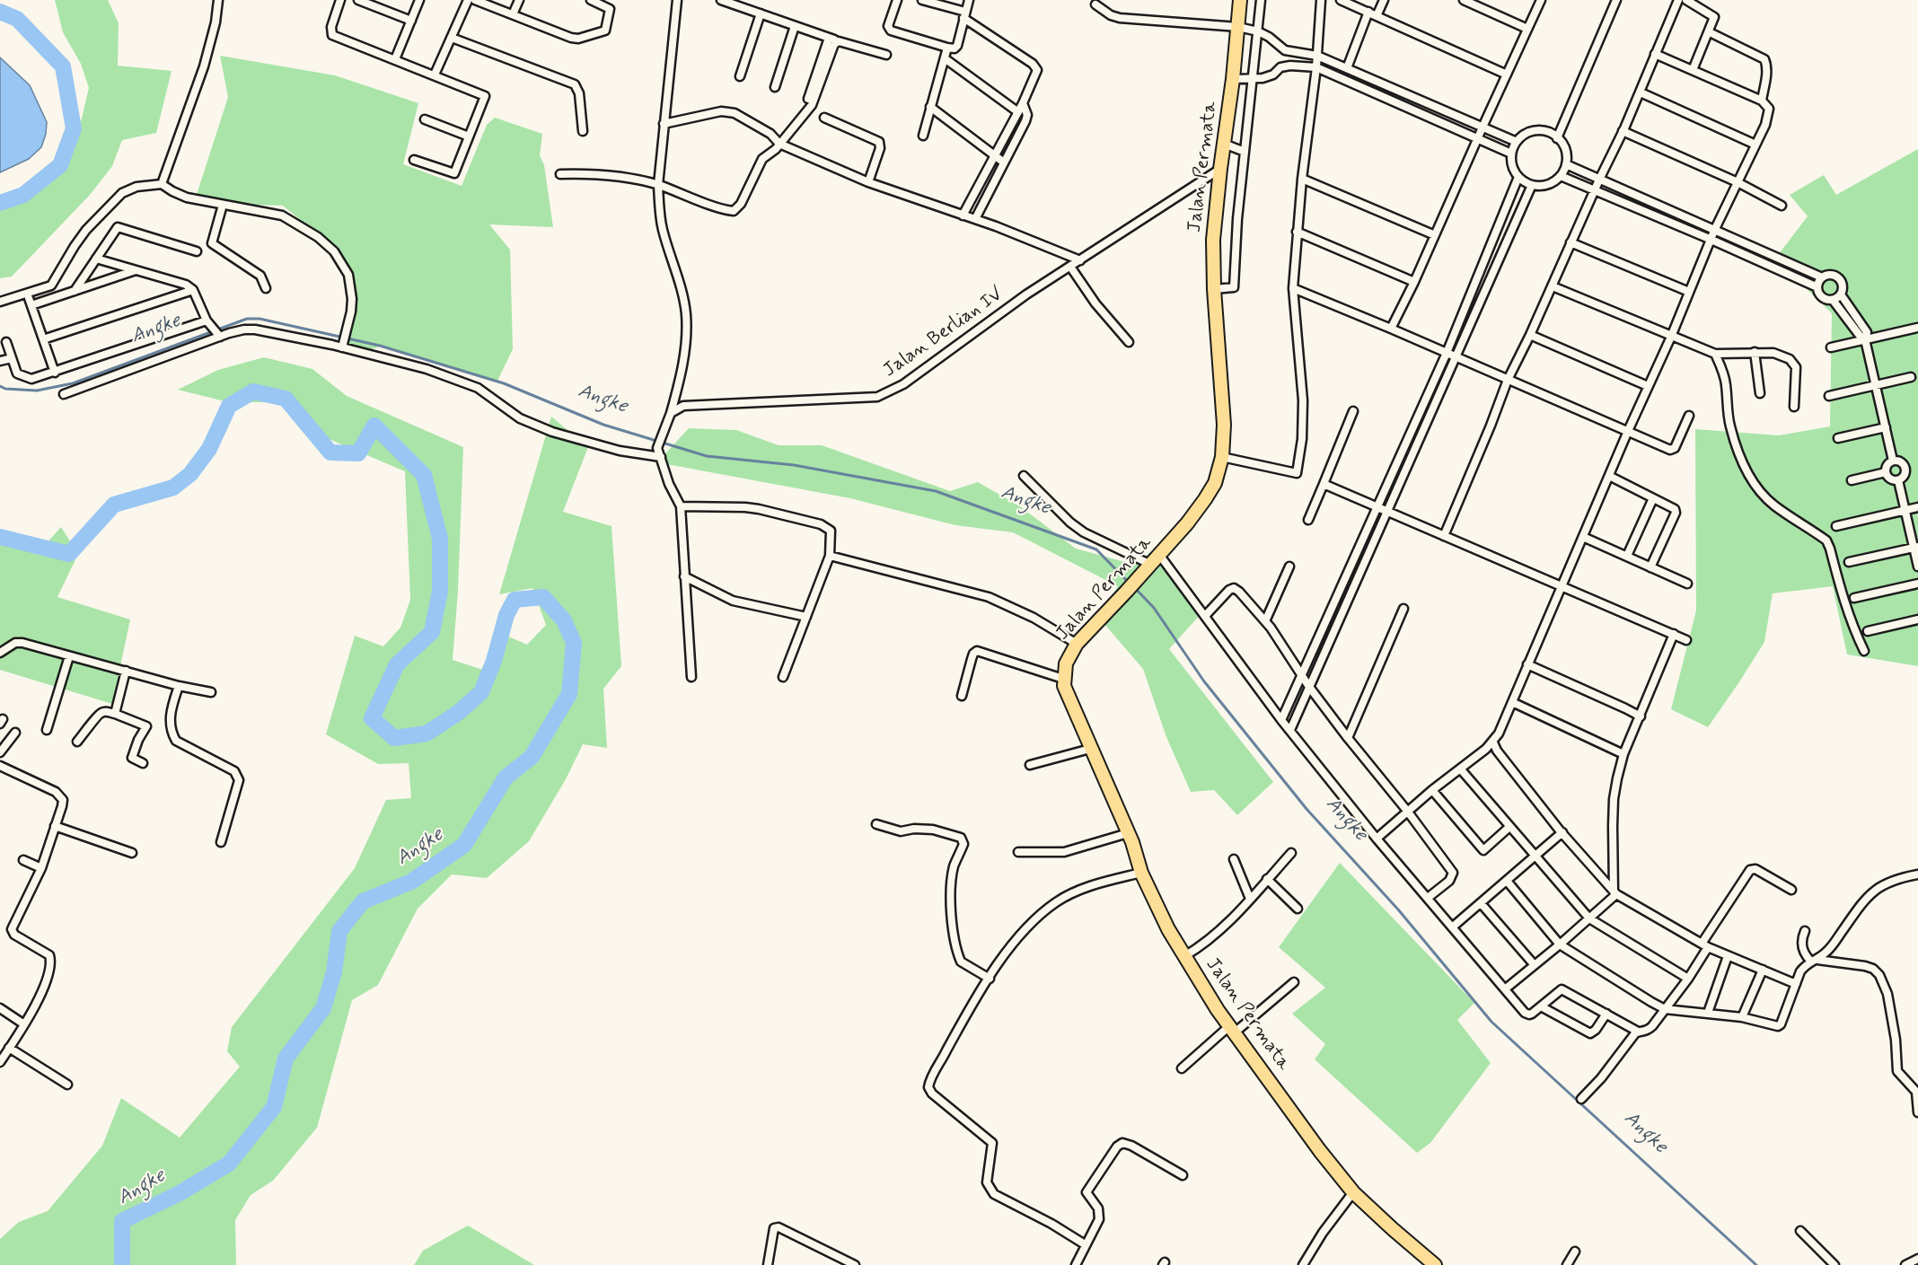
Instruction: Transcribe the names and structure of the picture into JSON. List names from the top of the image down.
{
  "streets": {
    "main road": ["Jalan Permata"],
    "street": ["Jalan Berlian IV"]
  },
  "crossings": [
    ["Jalan Permata", "Jalan Berlian IV"]
  ],
  "water": ["Angke"]
}
